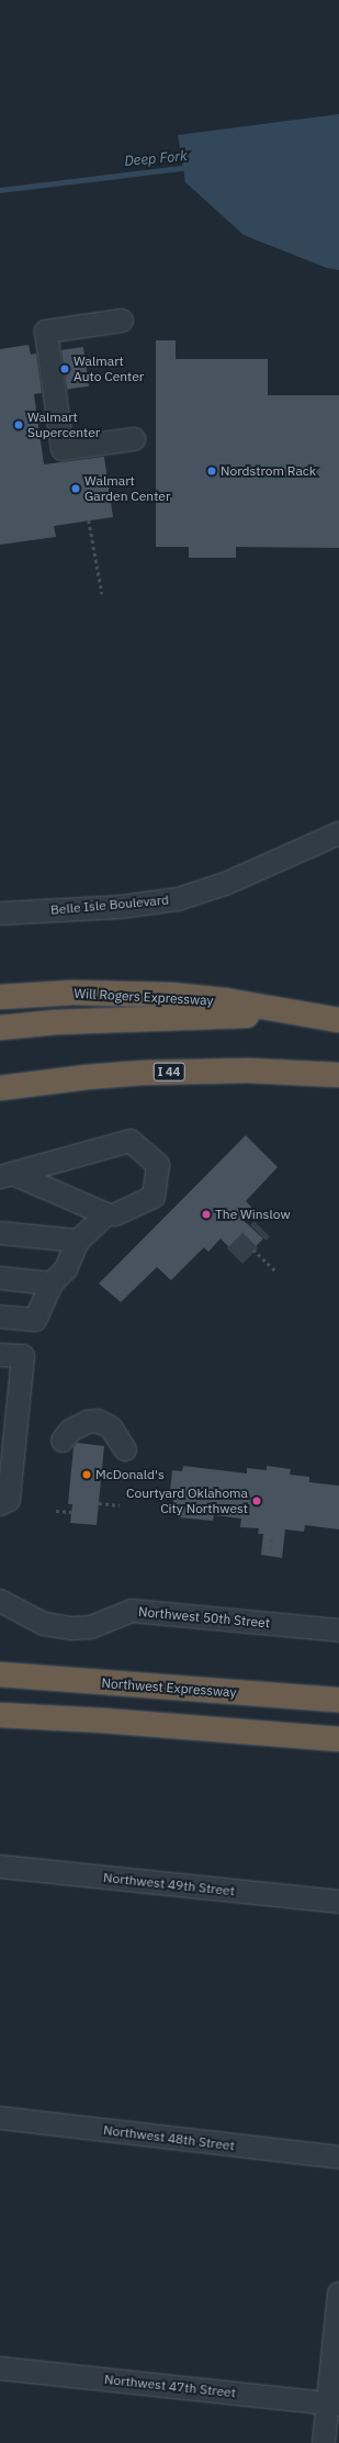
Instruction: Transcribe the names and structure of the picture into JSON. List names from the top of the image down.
{
  "streets": {
    "highway": ["Will Rogers Expressway", "I 44", "Northwest Expressway"],
    "street": [
      "Belle Isle Boulevard",
      "Northwest 50th Street",
      "Northwest 49th Street",
      "Northwest 48th Street",
      "Northwest 47th Street"
    ]
  },
  "water": ["Deep Fork"],
  "places": [
    "Walmart Auto Center",
    "Walmart Supercenter",
    "Nordstrom Rack",
    "Walmart Garden Center",
    "The Winslow",
    "McDonald's",
    "Courtyard Oklahoma City Northwest"
  ]
}
